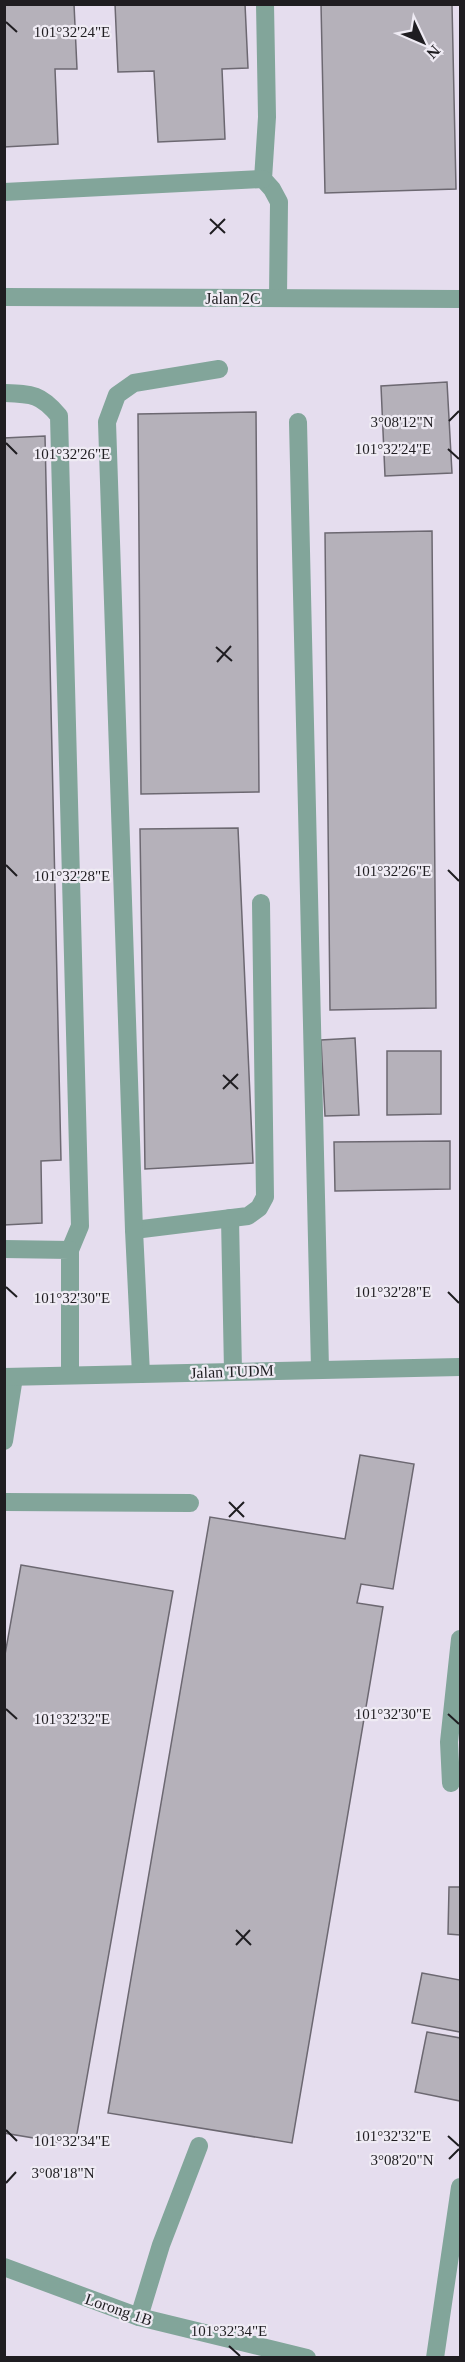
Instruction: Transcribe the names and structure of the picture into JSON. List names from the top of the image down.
{
  "streets": {
    "street": ["Jalan 2C", "Jalan TUDM", "Lorong 1B"]
  },
  "north": "bottom right",
  "coordinates": [
    "101°32'24\"E",
    "3°08'12\"N",
    "101°32'26\"E",
    "101°32'28\"E",
    "101°32'30\"E",
    "101°32'32\"E",
    "101°32'34\"E",
    "3°08'20\"N",
    "3°08'18\"N"
  ]
}
